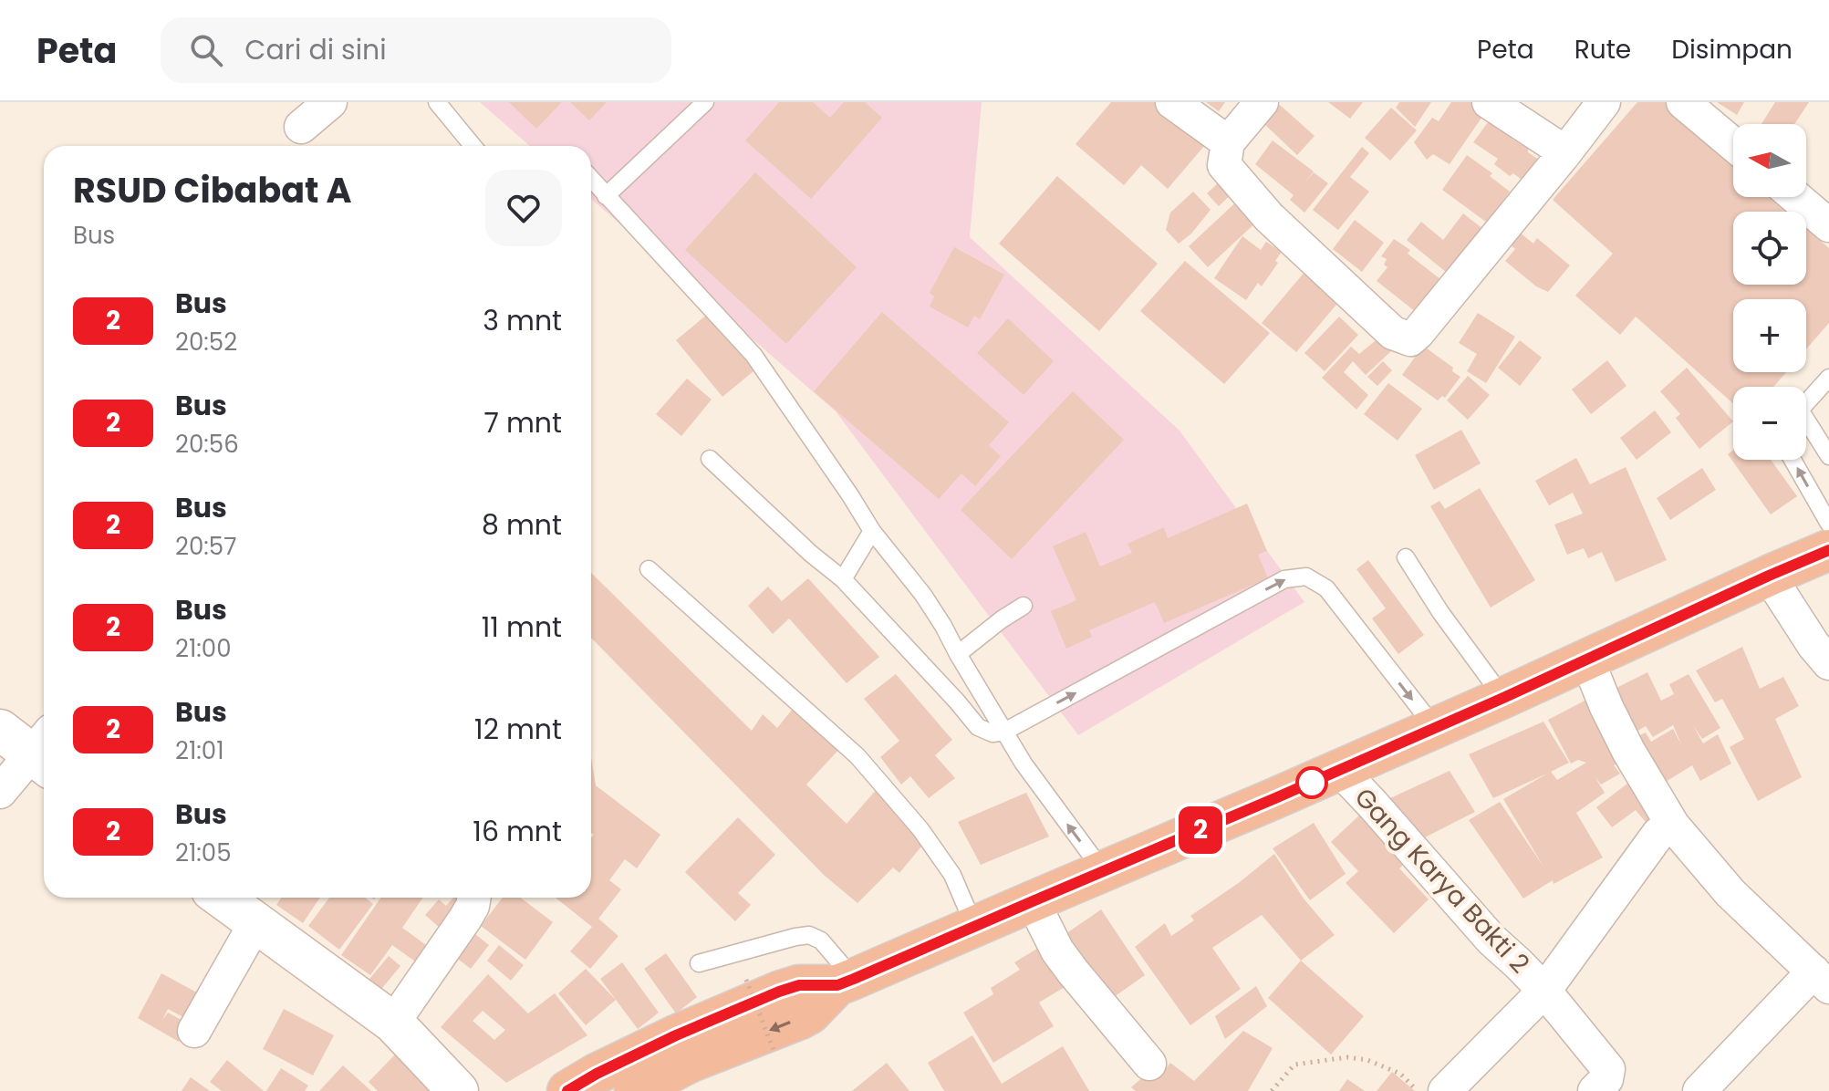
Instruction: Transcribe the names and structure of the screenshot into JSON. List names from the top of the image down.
{
  "streets": {
    "street": ["Gang Karya Bakti 2"]
  },
  "lines": ["bus line 2"],
  "north": "left",
  "page": {
    "header": "Peta",
    "search": "Cari di sini",
    "nav": ["Peta", "Rute", "Disimpan"],
    "on_map": "2",
    "map_buttons": ["+", "−"],
    "heading": ["RSUD Cibabat A", "Bus"],
    "list": [
      {
        "mark": "2",
        "name": "Bus",
        "note": "20:52",
        "value": "3 mnt"
      },
      {
        "mark": "2",
        "name": "Bus",
        "note": "20:56",
        "value": "7 mnt"
      },
      {
        "mark": "2",
        "name": "Bus",
        "note": "20:57",
        "value": "8 mnt"
      },
      {
        "mark": "2",
        "name": "Bus",
        "note": "21:00",
        "value": "11 mnt"
      },
      {
        "mark": "2",
        "name": "Bus",
        "note": "21:01",
        "value": "12 mnt"
      },
      {
        "mark": "2",
        "name": "Bus",
        "note": "21:05",
        "value": "16 mnt"
      }
    ]
  }
}
